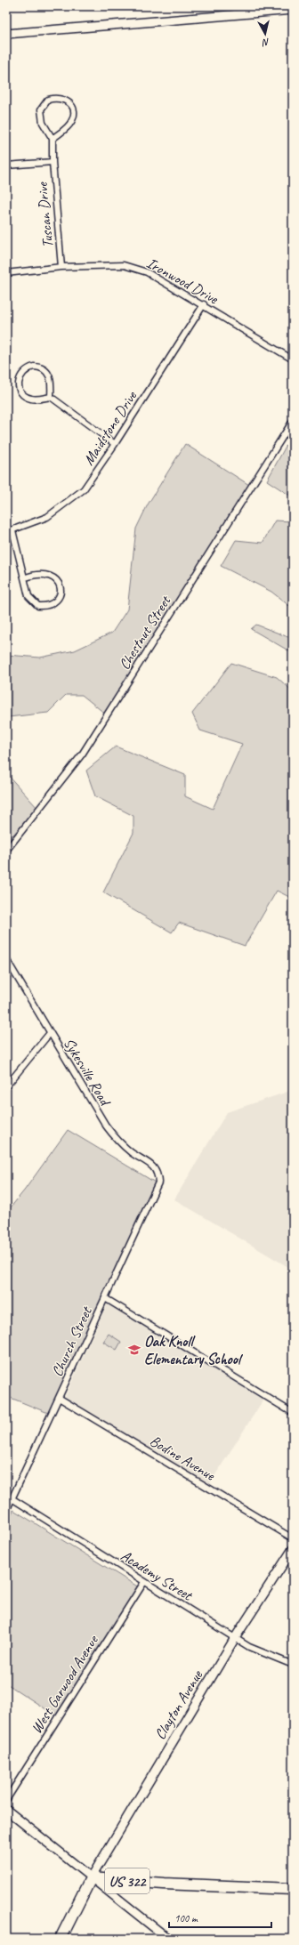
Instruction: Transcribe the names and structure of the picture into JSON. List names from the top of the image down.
{
  "streets": {
    "highway": ["US 322"],
    "main road": ["Clayton Avenue"],
    "street": [
      "Tuscan Drive",
      "Ironwood Drive",
      "Maidstone Drive",
      "Chestnut Street",
      "Sykesville Road",
      "Church Street",
      "Bodine Avenue",
      "Academy Street",
      "West Garwood Avenue"
    ]
  },
  "crossings": [
    ["Tuscan Drive", "Ironwood Drive"],
    ["Ironwood Drive", "Maidstone Drive"],
    ["Sykesville Road", "Church Street"],
    ["Church Street", "Bodine Avenue"],
    ["Church Street", "Academy Street"],
    ["Academy Street", "West Garwood Avenue"],
    ["Academy Street", "Clayton Avenue"],
    ["Clayton Avenue", "US 322"]
  ],
  "places": {
    "school or university": ["Oak Knoll Elementary School"]
  },
  "scale_bar": "100 m",
  "north": "bottom"
}
